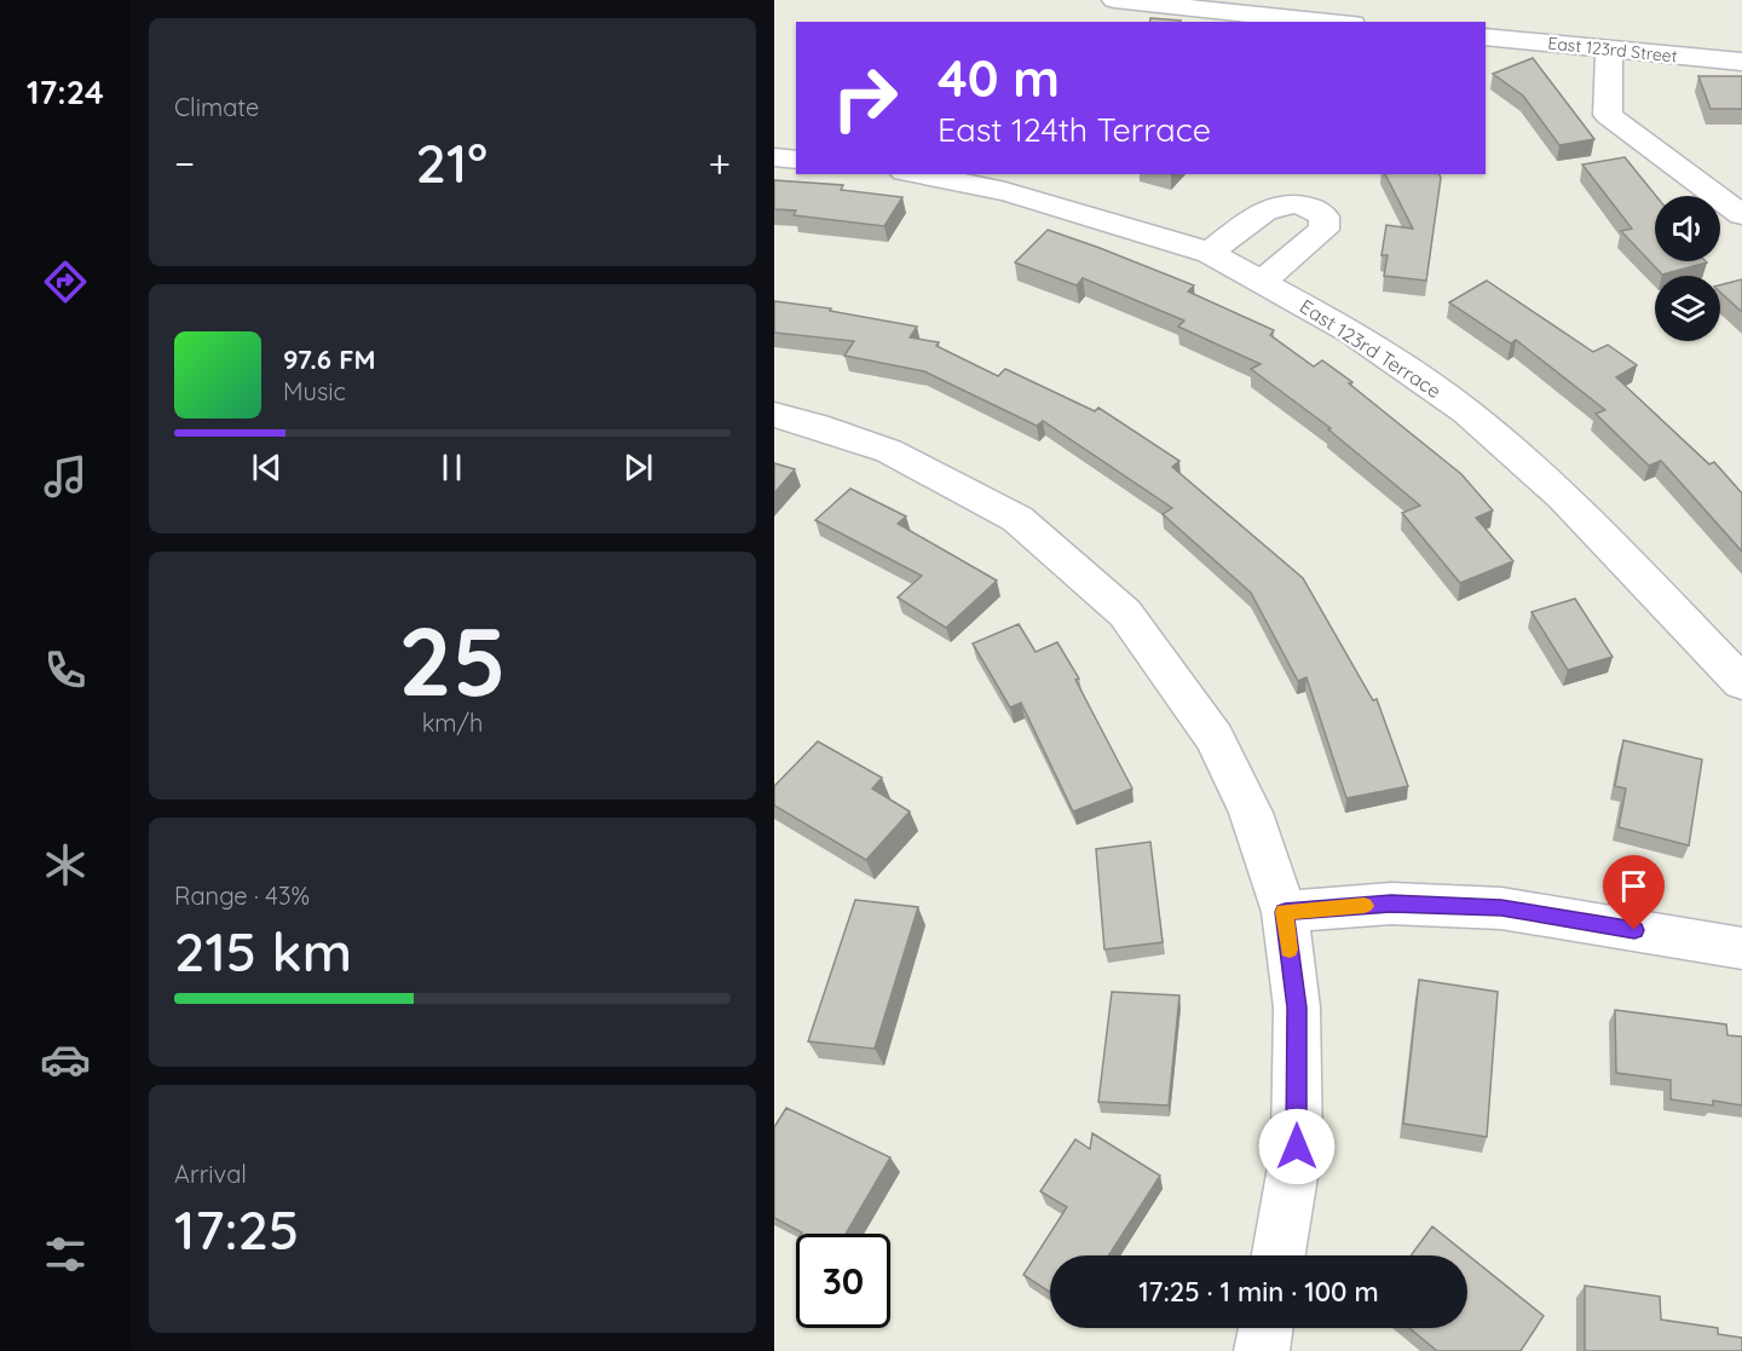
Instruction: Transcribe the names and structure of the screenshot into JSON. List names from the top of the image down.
{
  "streets": {
    "street": ["East 123rd Street", "East 123rd Terrace"]
  },
  "page": {
    "tabs": "17:24",
    "tile": [
      "Climate",
      ["25", "km/h"],
      ["Range · 43%", "215 km"],
      ["Arrival", "17:25"]
    ],
    "turn": ["40 m", "East 124th Terrace"],
    "heat": ["−", "21°", "+"],
    "song": ["97.6 FM", "Music"],
    "limit": "30",
    "trip": "17:25 · 1 min · 100 m"
  }
}
